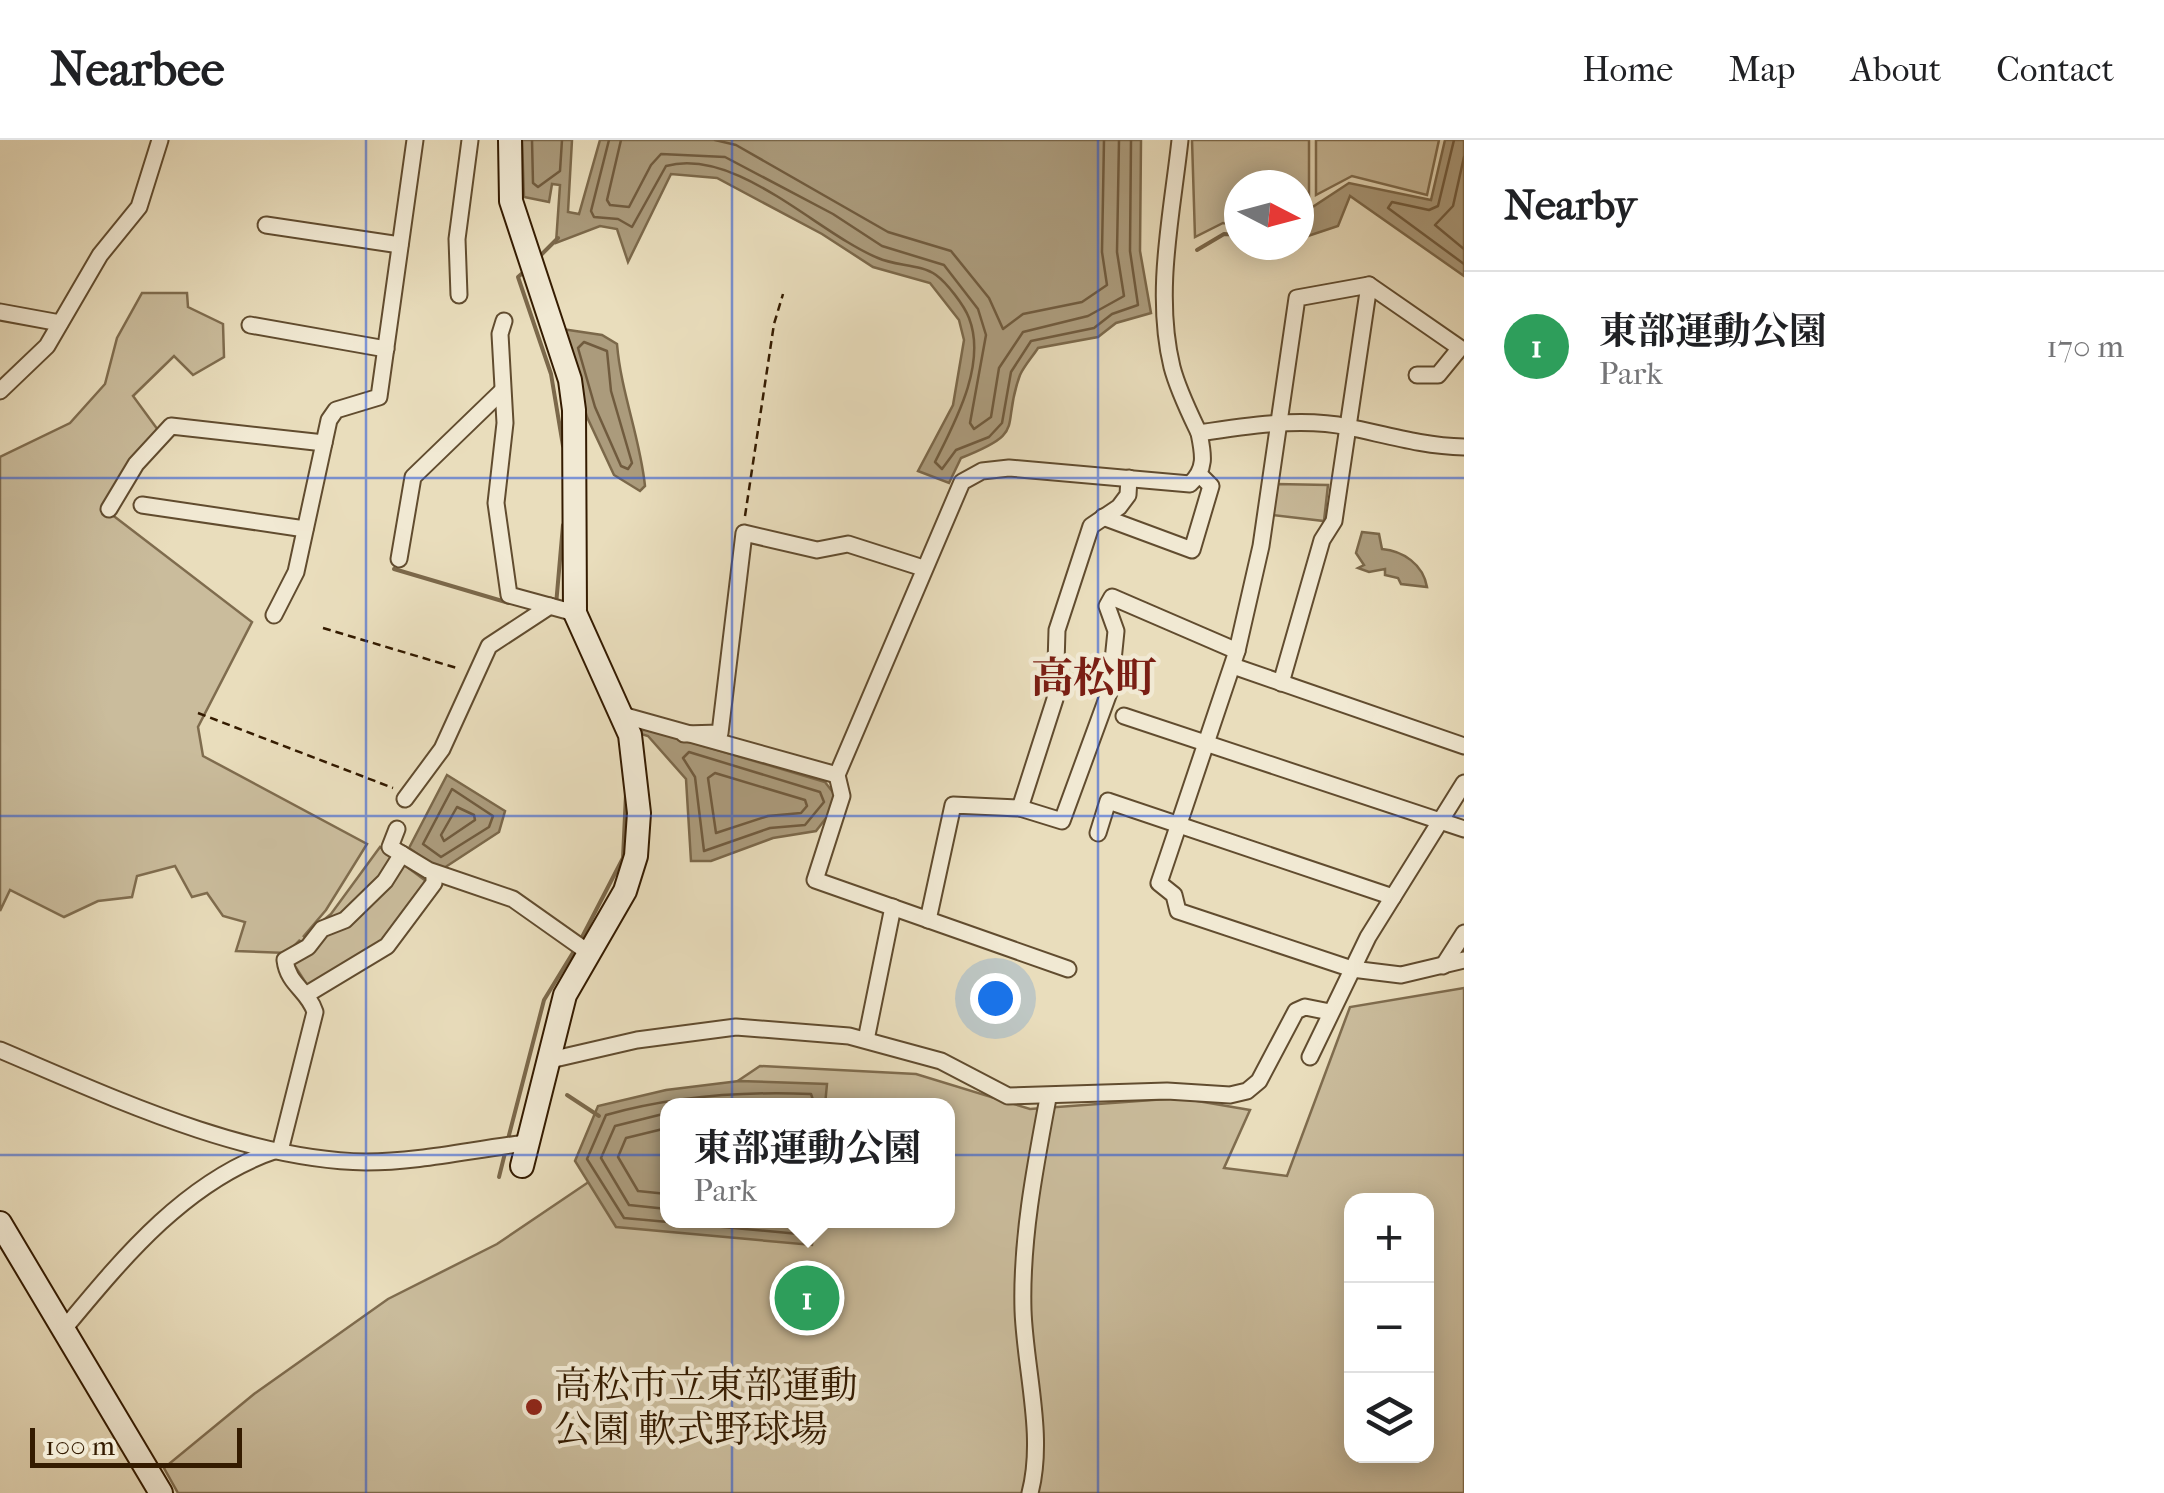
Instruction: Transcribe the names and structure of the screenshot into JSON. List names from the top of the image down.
{
  "districts": ["高松町"],
  "places": ["高松市立東部運動 公園 軟式野球場"],
  "scale_bar": "100 m",
  "north": "right",
  "page": {
    "header": "Nearbee",
    "nav": [
      "Home",
      "Map",
      "About",
      "Contact"
    ],
    "heading": "Nearby",
    "list": [
      {
        "mark": "1",
        "name": "東部運動公園",
        "note": "Park",
        "value": "170 m"
      }
    ],
    "popup": ["東部運動公園", "Park"],
    "map_buttons": ["+", "−"],
    "pins": "1",
    "scale": "100 m"
  }
}
